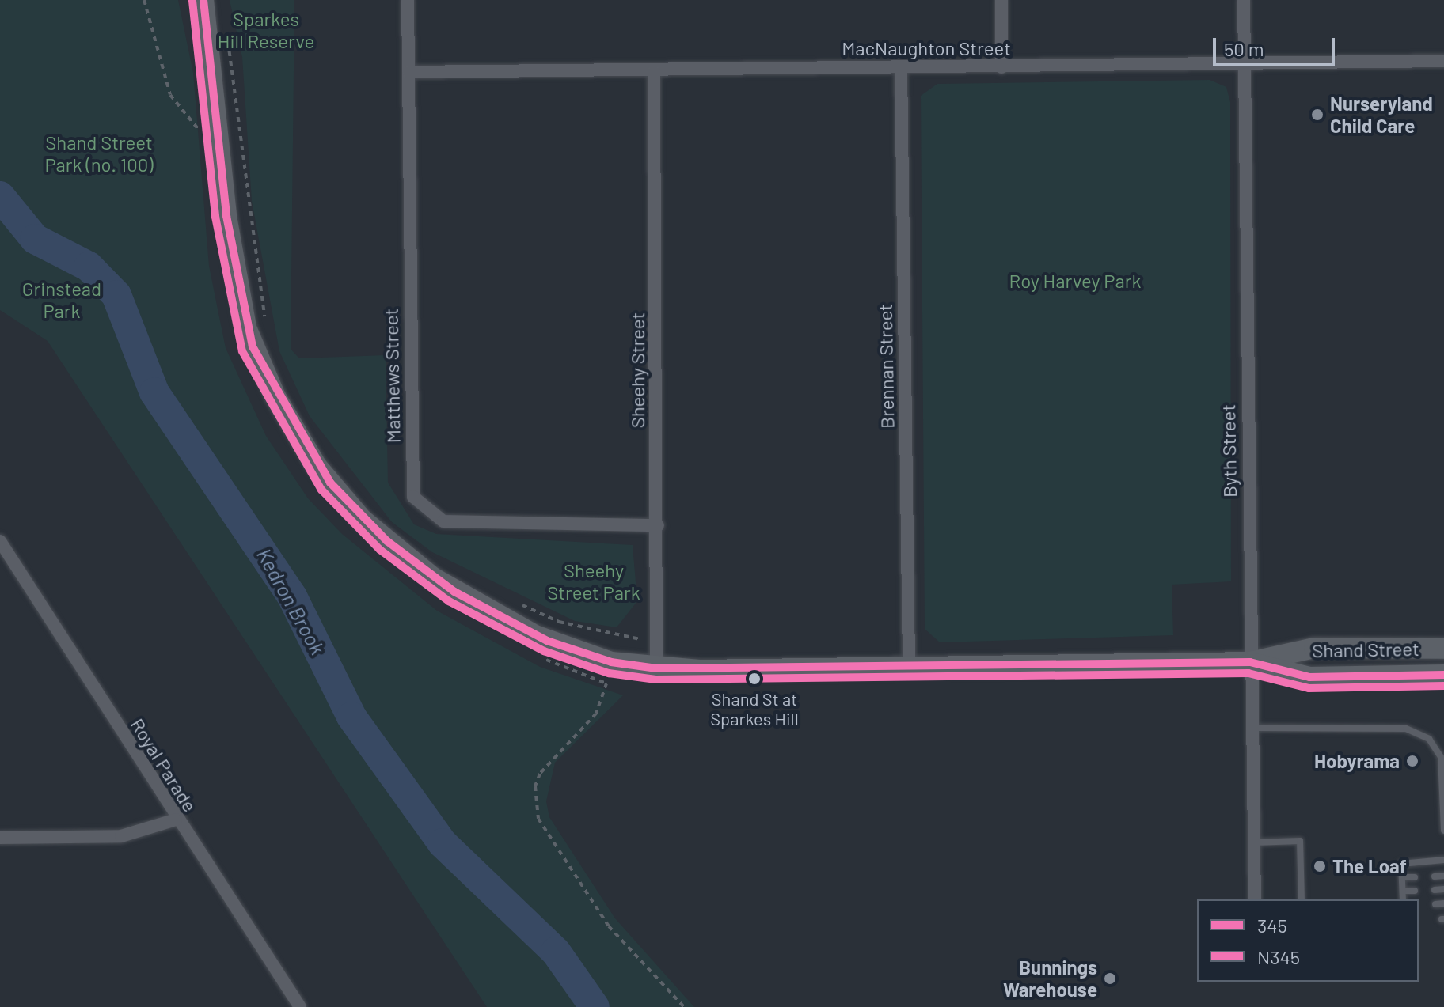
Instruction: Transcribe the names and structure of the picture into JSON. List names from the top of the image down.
{
  "streets": {
    "main road": ["Shand Street"],
    "street": [
      "MacNaughton Street",
      "Brennan Street",
      "Sheehy Street",
      "Matthews Street",
      "Byth Street",
      "Royal Parade"
    ]
  },
  "crossings": [
    ["MacNaughton Street", "Brennan Street"],
    ["MacNaughton Street", "Sheehy Street"],
    ["MacNaughton Street", "Matthews Street"],
    ["MacNaughton Street", "Byth Street"],
    ["Brennan Street", "Shand Street"],
    ["Sheehy Street", "Matthews Street"],
    ["Sheehy Street", "Shand Street"],
    ["Byth Street", "Shand Street"]
  ],
  "water": ["Kedron Brook"],
  "parks": [
    "Sparkes Hill Reserve",
    "Shand Street Park (no. 100)",
    "Roy Harvey Park",
    "Grinstead Park",
    "Sheehy Street Park"
  ],
  "places": [
    "Nurseryland Child Care",
    "Shand St at Sparkes Hill",
    "Hobyrama",
    "The Loaf",
    "Bunnings Warehouse"
  ],
  "lines": ["transit line 345", "transit line N345"],
  "legend": ["345", "N345"],
  "scale_bar": "50 m"
}
